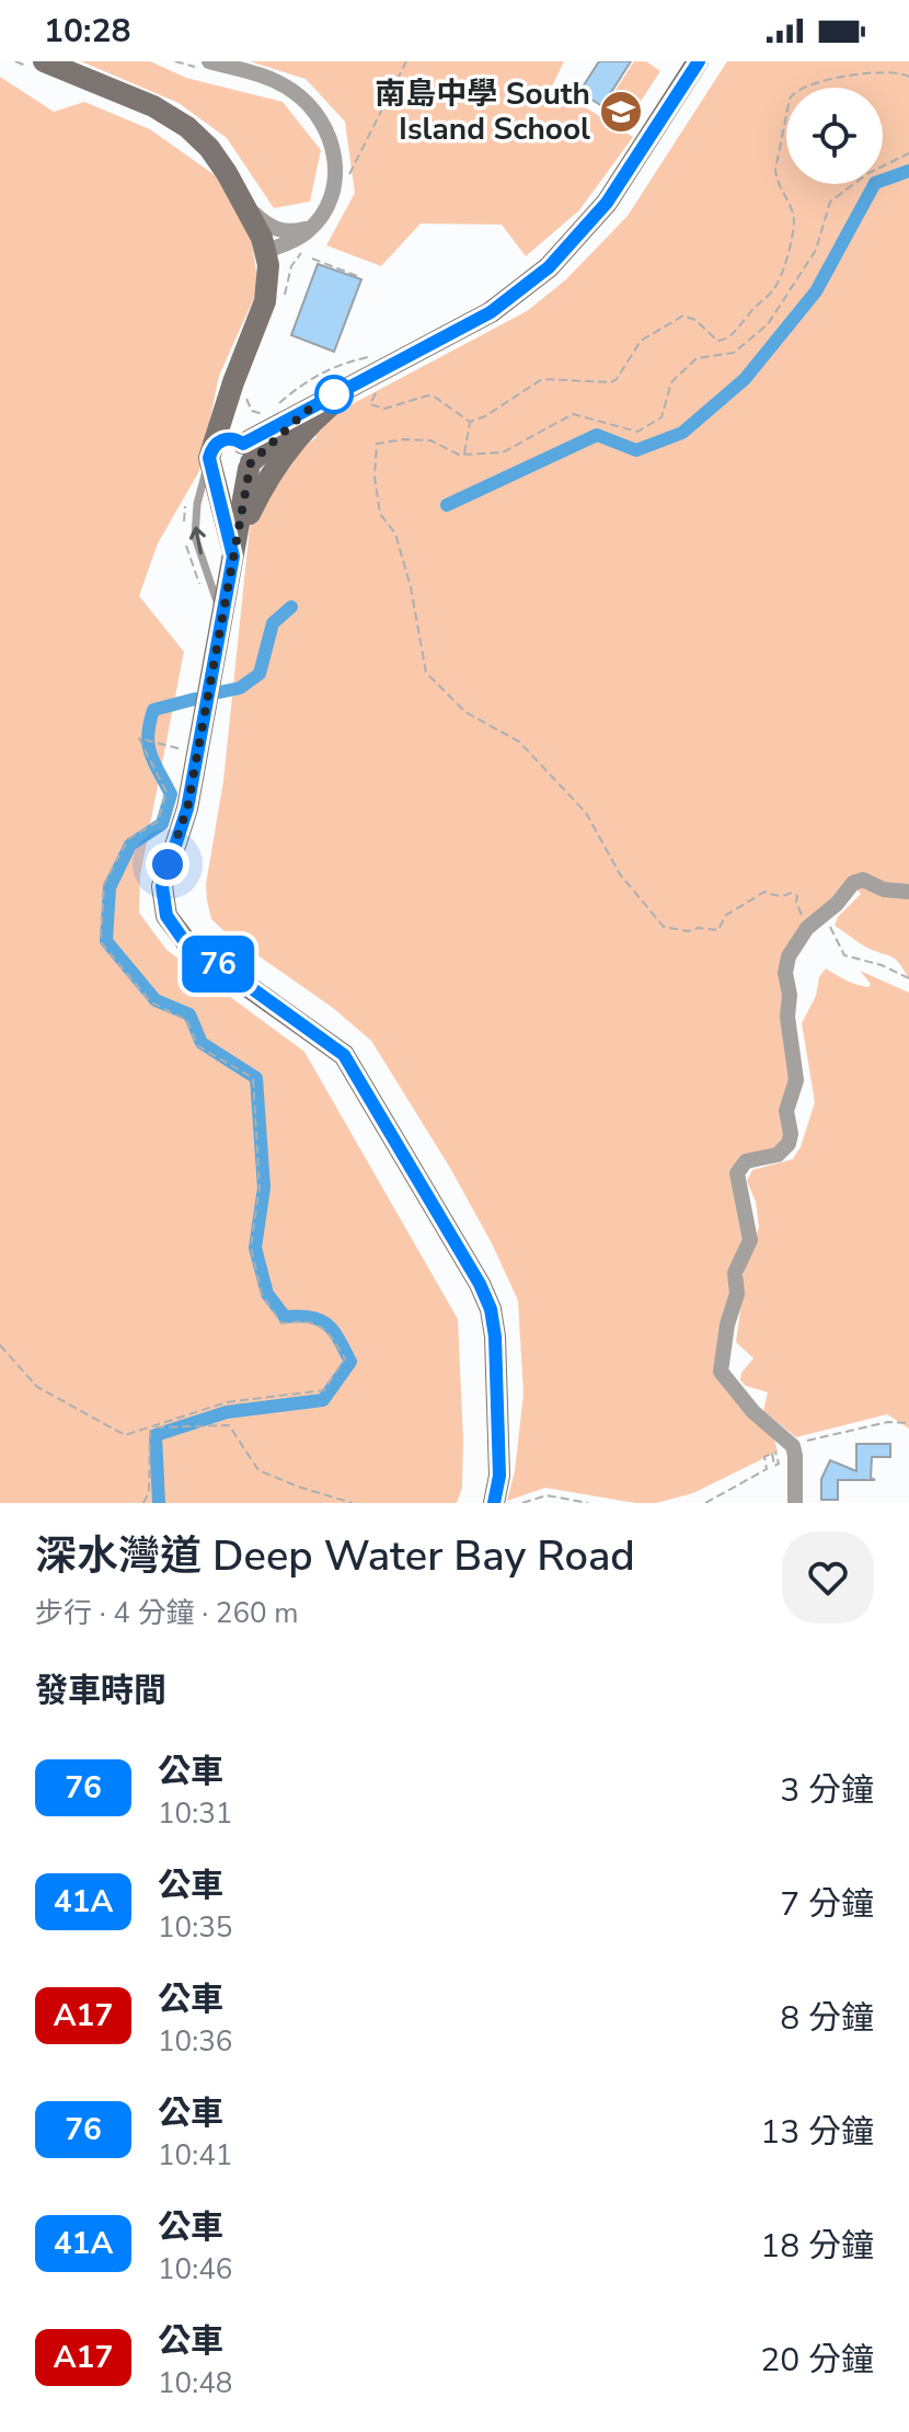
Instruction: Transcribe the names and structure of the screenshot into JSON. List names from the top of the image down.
{
  "places": {
    "school or university": ["南島中學 South Island School"]
  },
  "lines": ["bus line 76"],
  "page": {
    "status": "10:28",
    "on_map": "76",
    "heading": [
      ["深水灣道 Deep Water Bay Road", "步行 · 4 分鐘 · 260 m"],
      "發車時間"
    ],
    "list": [
      {
        "mark": "76",
        "name": "公車",
        "note": "10:31",
        "value": "3 分鐘"
      },
      {
        "mark": "41A",
        "name": "公車",
        "note": "10:35",
        "value": "7 分鐘"
      },
      {
        "mark": "A17",
        "name": "公車",
        "note": "10:36",
        "value": "8 分鐘"
      },
      {
        "mark": "76",
        "name": "公車",
        "note": "10:41",
        "value": "13 分鐘"
      },
      {
        "mark": "41A",
        "name": "公車",
        "note": "10:46",
        "value": "18 分鐘"
      },
      {
        "mark": "A17",
        "name": "公車",
        "note": "10:48",
        "value": "20 分鐘"
      }
    ]
  }
}
